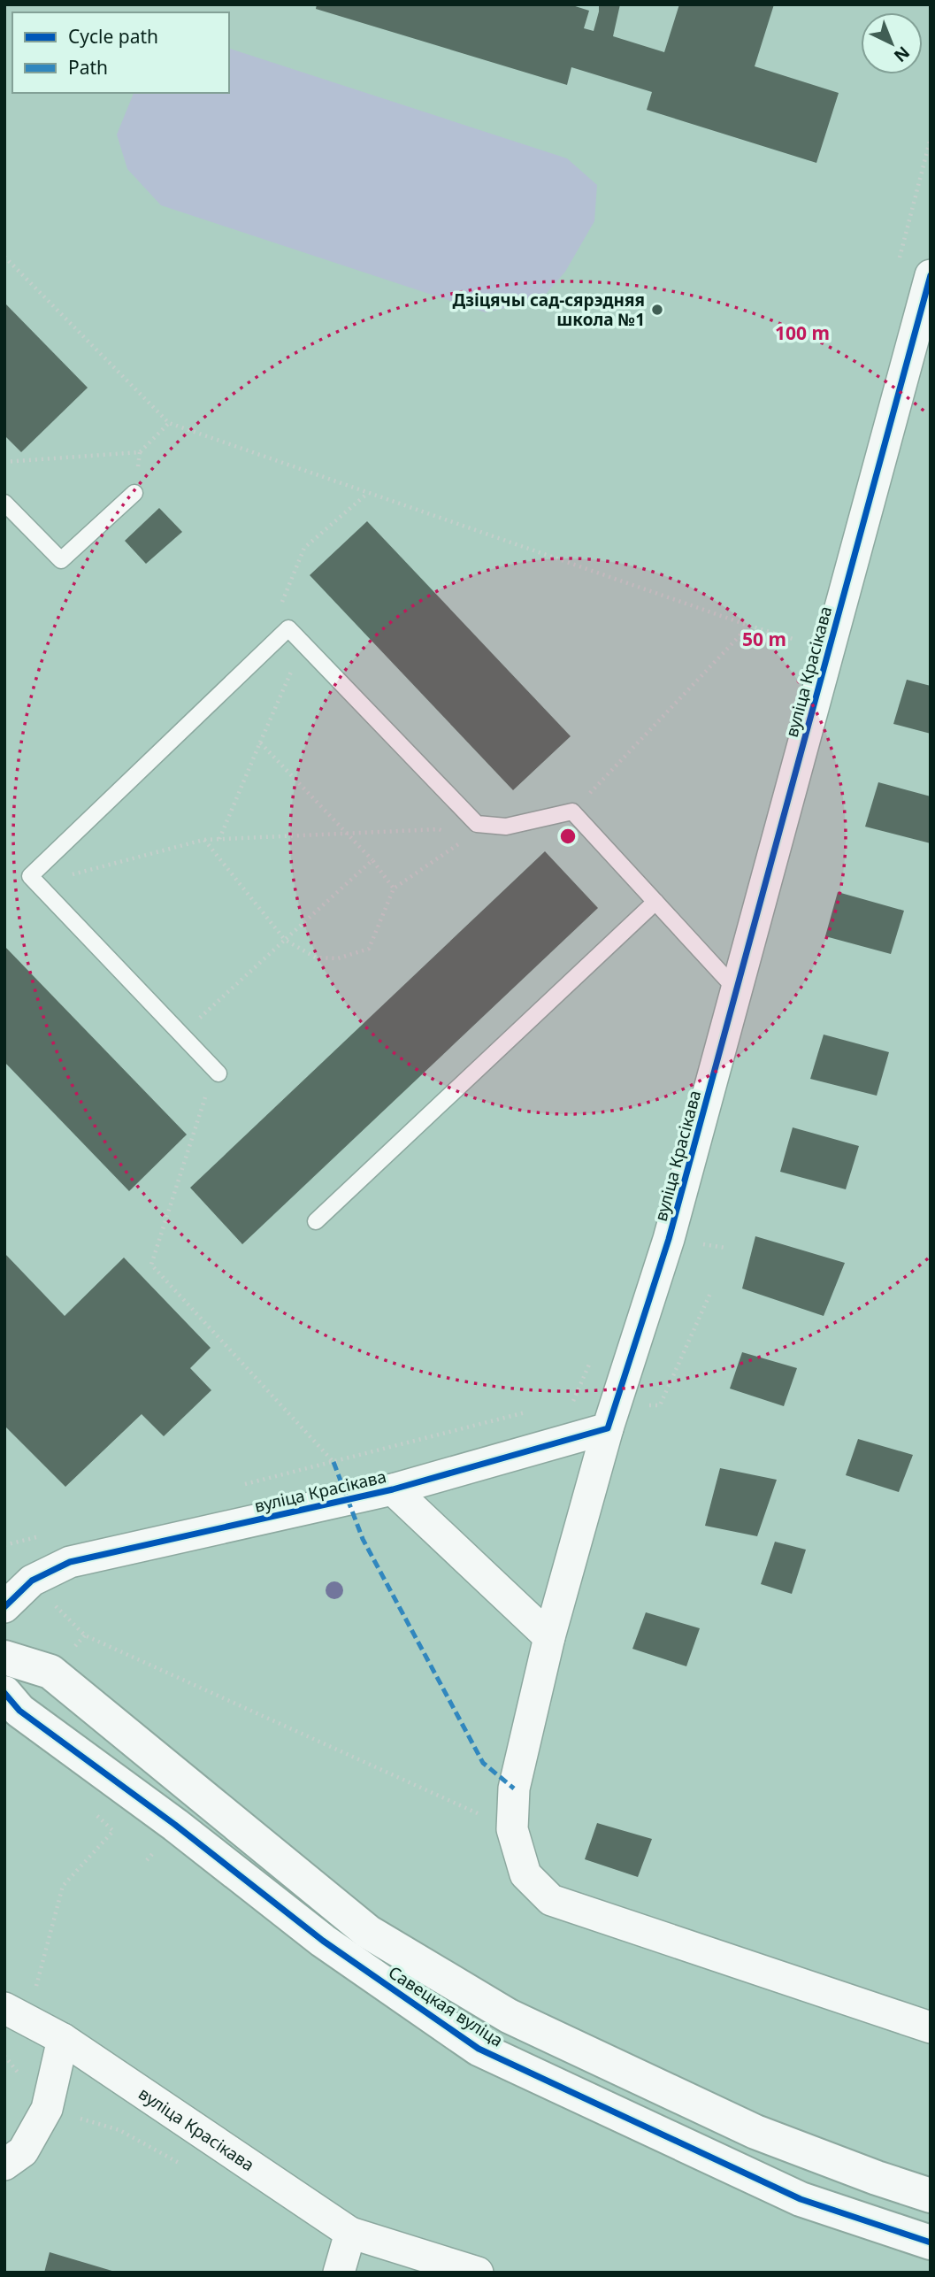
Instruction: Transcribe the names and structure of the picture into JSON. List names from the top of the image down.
{
  "streets": {
    "street": ["вуліца Красікава", "Савецкая вуліца"]
  },
  "places": ["Дзіцячы сад-сярэдняя школа №1"],
  "legend": ["Cycle path", "Path"],
  "north": "bottom right",
  "rings": ["100 m", "50 m"]
}
